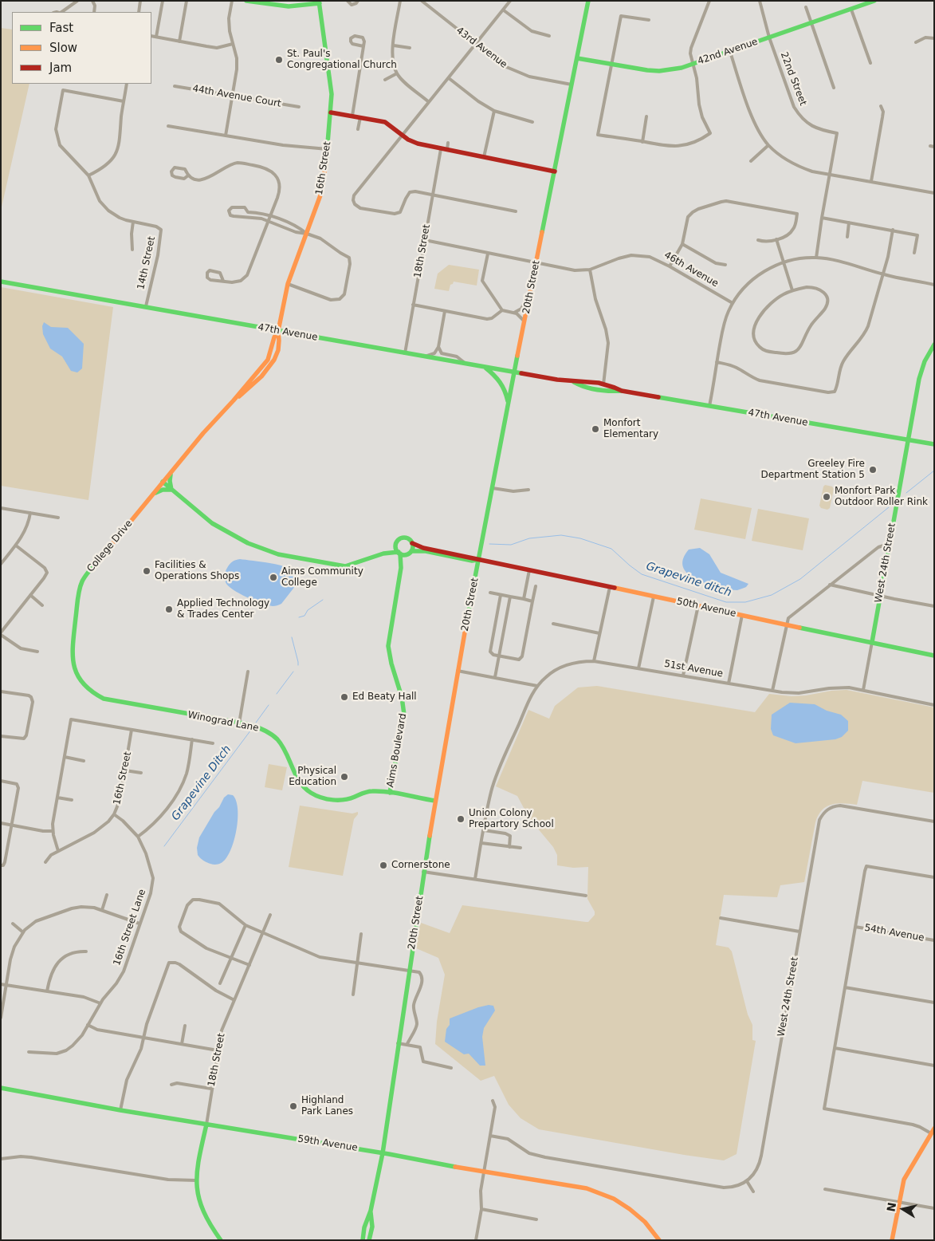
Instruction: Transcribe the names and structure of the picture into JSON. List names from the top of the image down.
{
  "streets": {
    "main road": [
      "42nd Avenue",
      "16th Street",
      "18th Street",
      "20th Street",
      "47th Avenue",
      "College Drive",
      "West 24th Street",
      "50th Avenue",
      "Winograd Lane",
      "Aims Boulevard",
      "59th Avenue"
    ],
    "street": [
      "43rd Avenue",
      "22nd Street",
      "44th Avenue Court",
      "14th Street",
      "46th Avenue",
      "51st Avenue",
      "16th Street Lane",
      "54th Avenue"
    ]
  },
  "crossings": [
    ["43rd Avenue", "20th Street"],
    ["42nd Avenue", "22nd Street"],
    ["42nd Avenue", "20th Street"],
    ["16th Street", "47th Avenue"],
    ["16th Street", "College Drive"],
    ["16th Street", "16th Street Lane"],
    ["18th Street", "46th Avenue"],
    ["18th Street", "47th Avenue"],
    ["18th Street", "59th Avenue"],
    ["14th Street", "47th Avenue"],
    ["46th Avenue", "20th Street"],
    ["20th Street", "47th Avenue"],
    ["20th Street", "50th Avenue"],
    ["20th Street", "59th Avenue"],
    ["47th Avenue", "College Drive"],
    ["47th Avenue", "West 24th Street"],
    ["College Drive", "Winograd Lane"],
    ["West 24th Street", "50th Avenue"],
    ["West 24th Street", "51st Avenue"],
    ["50th Avenue", "Aims Boulevard"],
    ["Winograd Lane", "Aims Boulevard"]
  ],
  "water": ["Grapevine ditch", "Grapevine Ditch"],
  "places": [
    "St. Paul's Congregational Church",
    "Monfort Elementary",
    "Greeley Fire Department Station 5",
    "Monfort Park Outdoor Roller Rink",
    "Facilities & Operations Shops",
    "Aims Community College",
    "Applied Technology & Trades Center",
    "Ed Beaty Hall",
    "Physical Education",
    "Union Colony Prepartory School",
    "Cornerstone",
    "Highland Park Lanes"
  ],
  "legend": ["Fast", "Slow", "Jam"],
  "north": "left"
}
